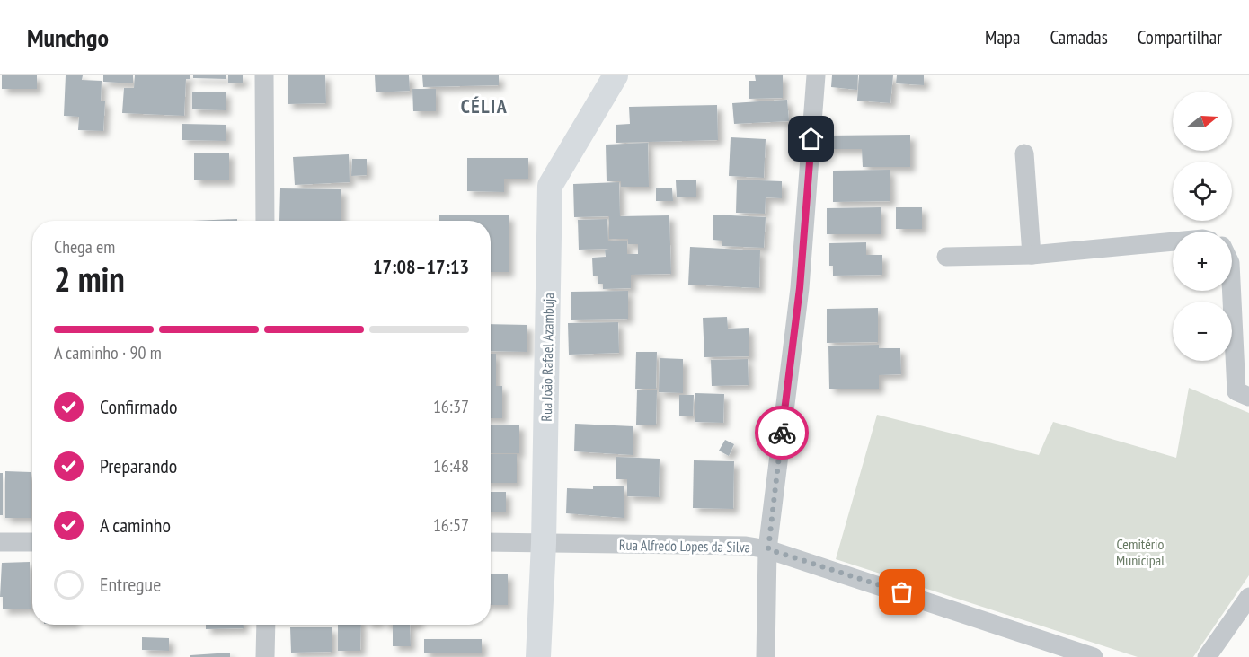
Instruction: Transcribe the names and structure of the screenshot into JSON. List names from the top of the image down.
{
  "streets": {
    "street": ["Rua João Rafael Azambuja", "Rua Alfredo Lopes da Silva"]
  },
  "crossings": [
    ["Rua João Rafael Azambuja", "Rua Alfredo Lopes da Silva"]
  ],
  "districts": ["CÉLIA"],
  "parks": ["Cemitério Municipal"],
  "north": "right",
  "page": {
    "header": "Munchgo",
    "nav": ["Mapa", "Camadas", "Compartilhar"],
    "map_buttons": ["+", "−"],
    "heading": ["2 min", "Chega em", "17:08–17:13"],
    "bar": "A caminho · 90 m",
    "list": [
      ["Confirmado", "16:37"],
      ["Preparando", "16:48"],
      ["A caminho", "16:57"],
      "Entregue"
    ]
  }
}
